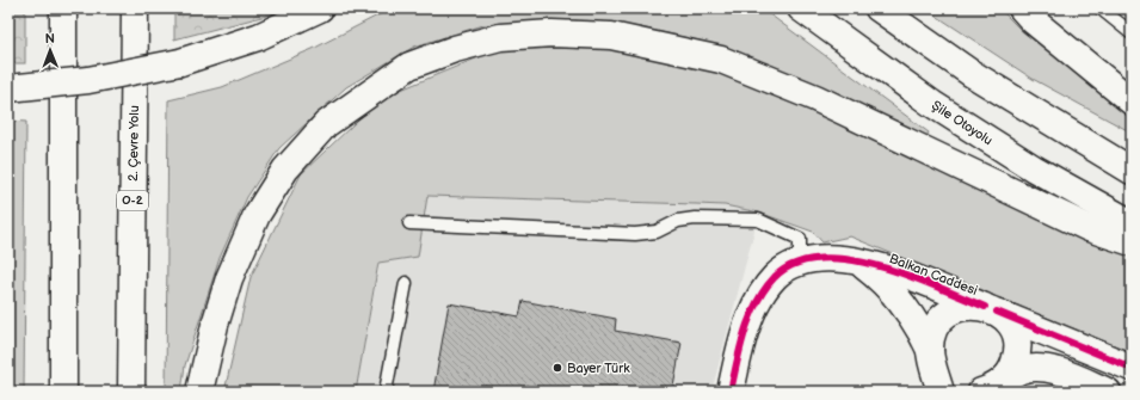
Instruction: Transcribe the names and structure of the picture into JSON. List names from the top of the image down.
{
  "streets": {
    "main road": [
      "Şile Otoyolu",
      "2. Çevre Yolu",
      "O-2",
      "Balkan Caddesi"
    ]
  },
  "places": ["Bayer Türk"],
  "north": "top"
}
